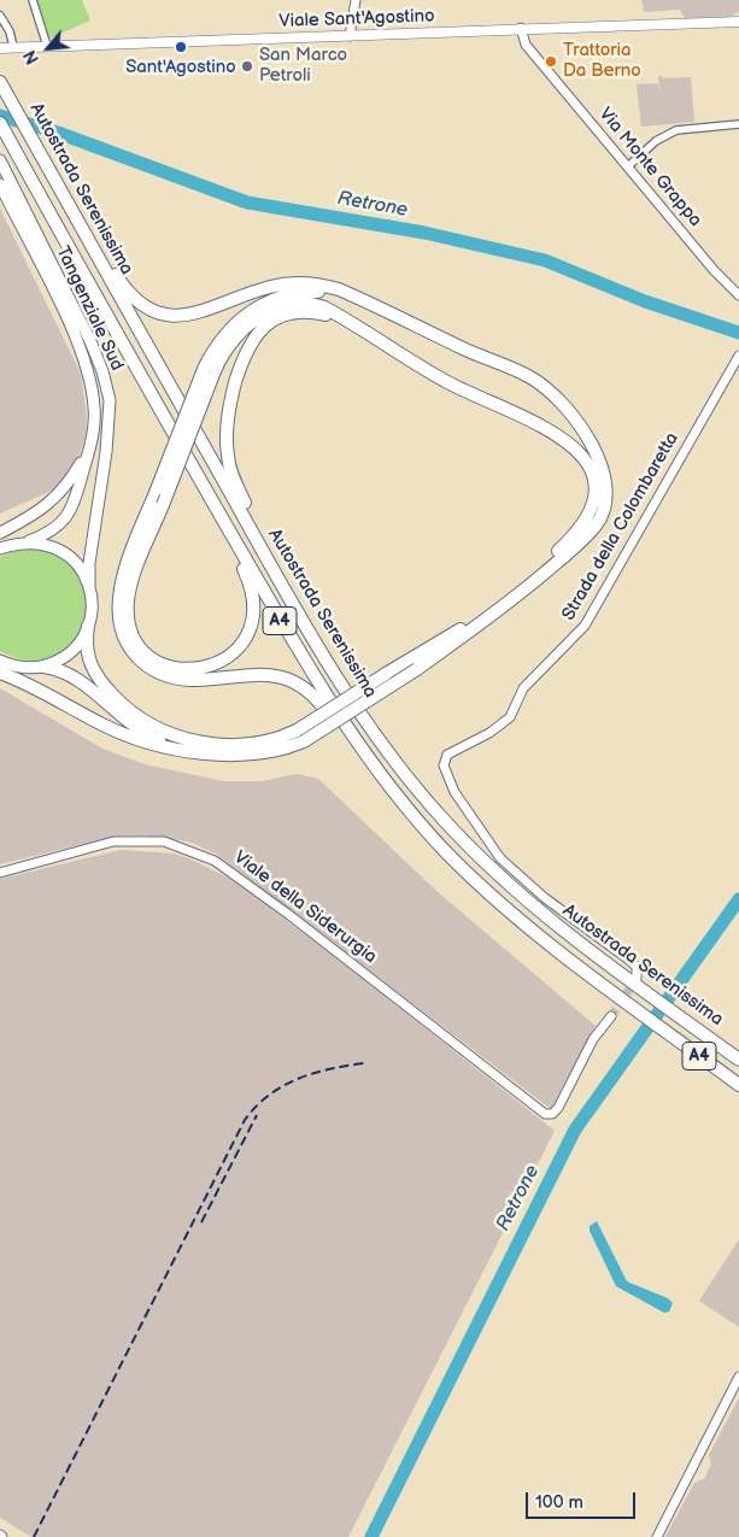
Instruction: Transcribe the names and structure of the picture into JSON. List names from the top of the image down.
{
  "streets": {
    "highway": ["Autostrada Serenissima", "Tangenziale Sud", "A4"],
    "main road": ["Viale Sant'Agostino"],
    "street": ["Via Monte Grappa", "Strada della Colombaretta", "Viale della Siderurgia"]
  },
  "crossings": [
    ["Viale Sant'Agostino", "Via Monte Grappa"]
  ],
  "water": ["Retrone"],
  "places": ["Sant'Agostino", "Trattoria Da Berno", "San Marco Petroli"],
  "scale_bar": "100 m",
  "north": "bottom left"
}
